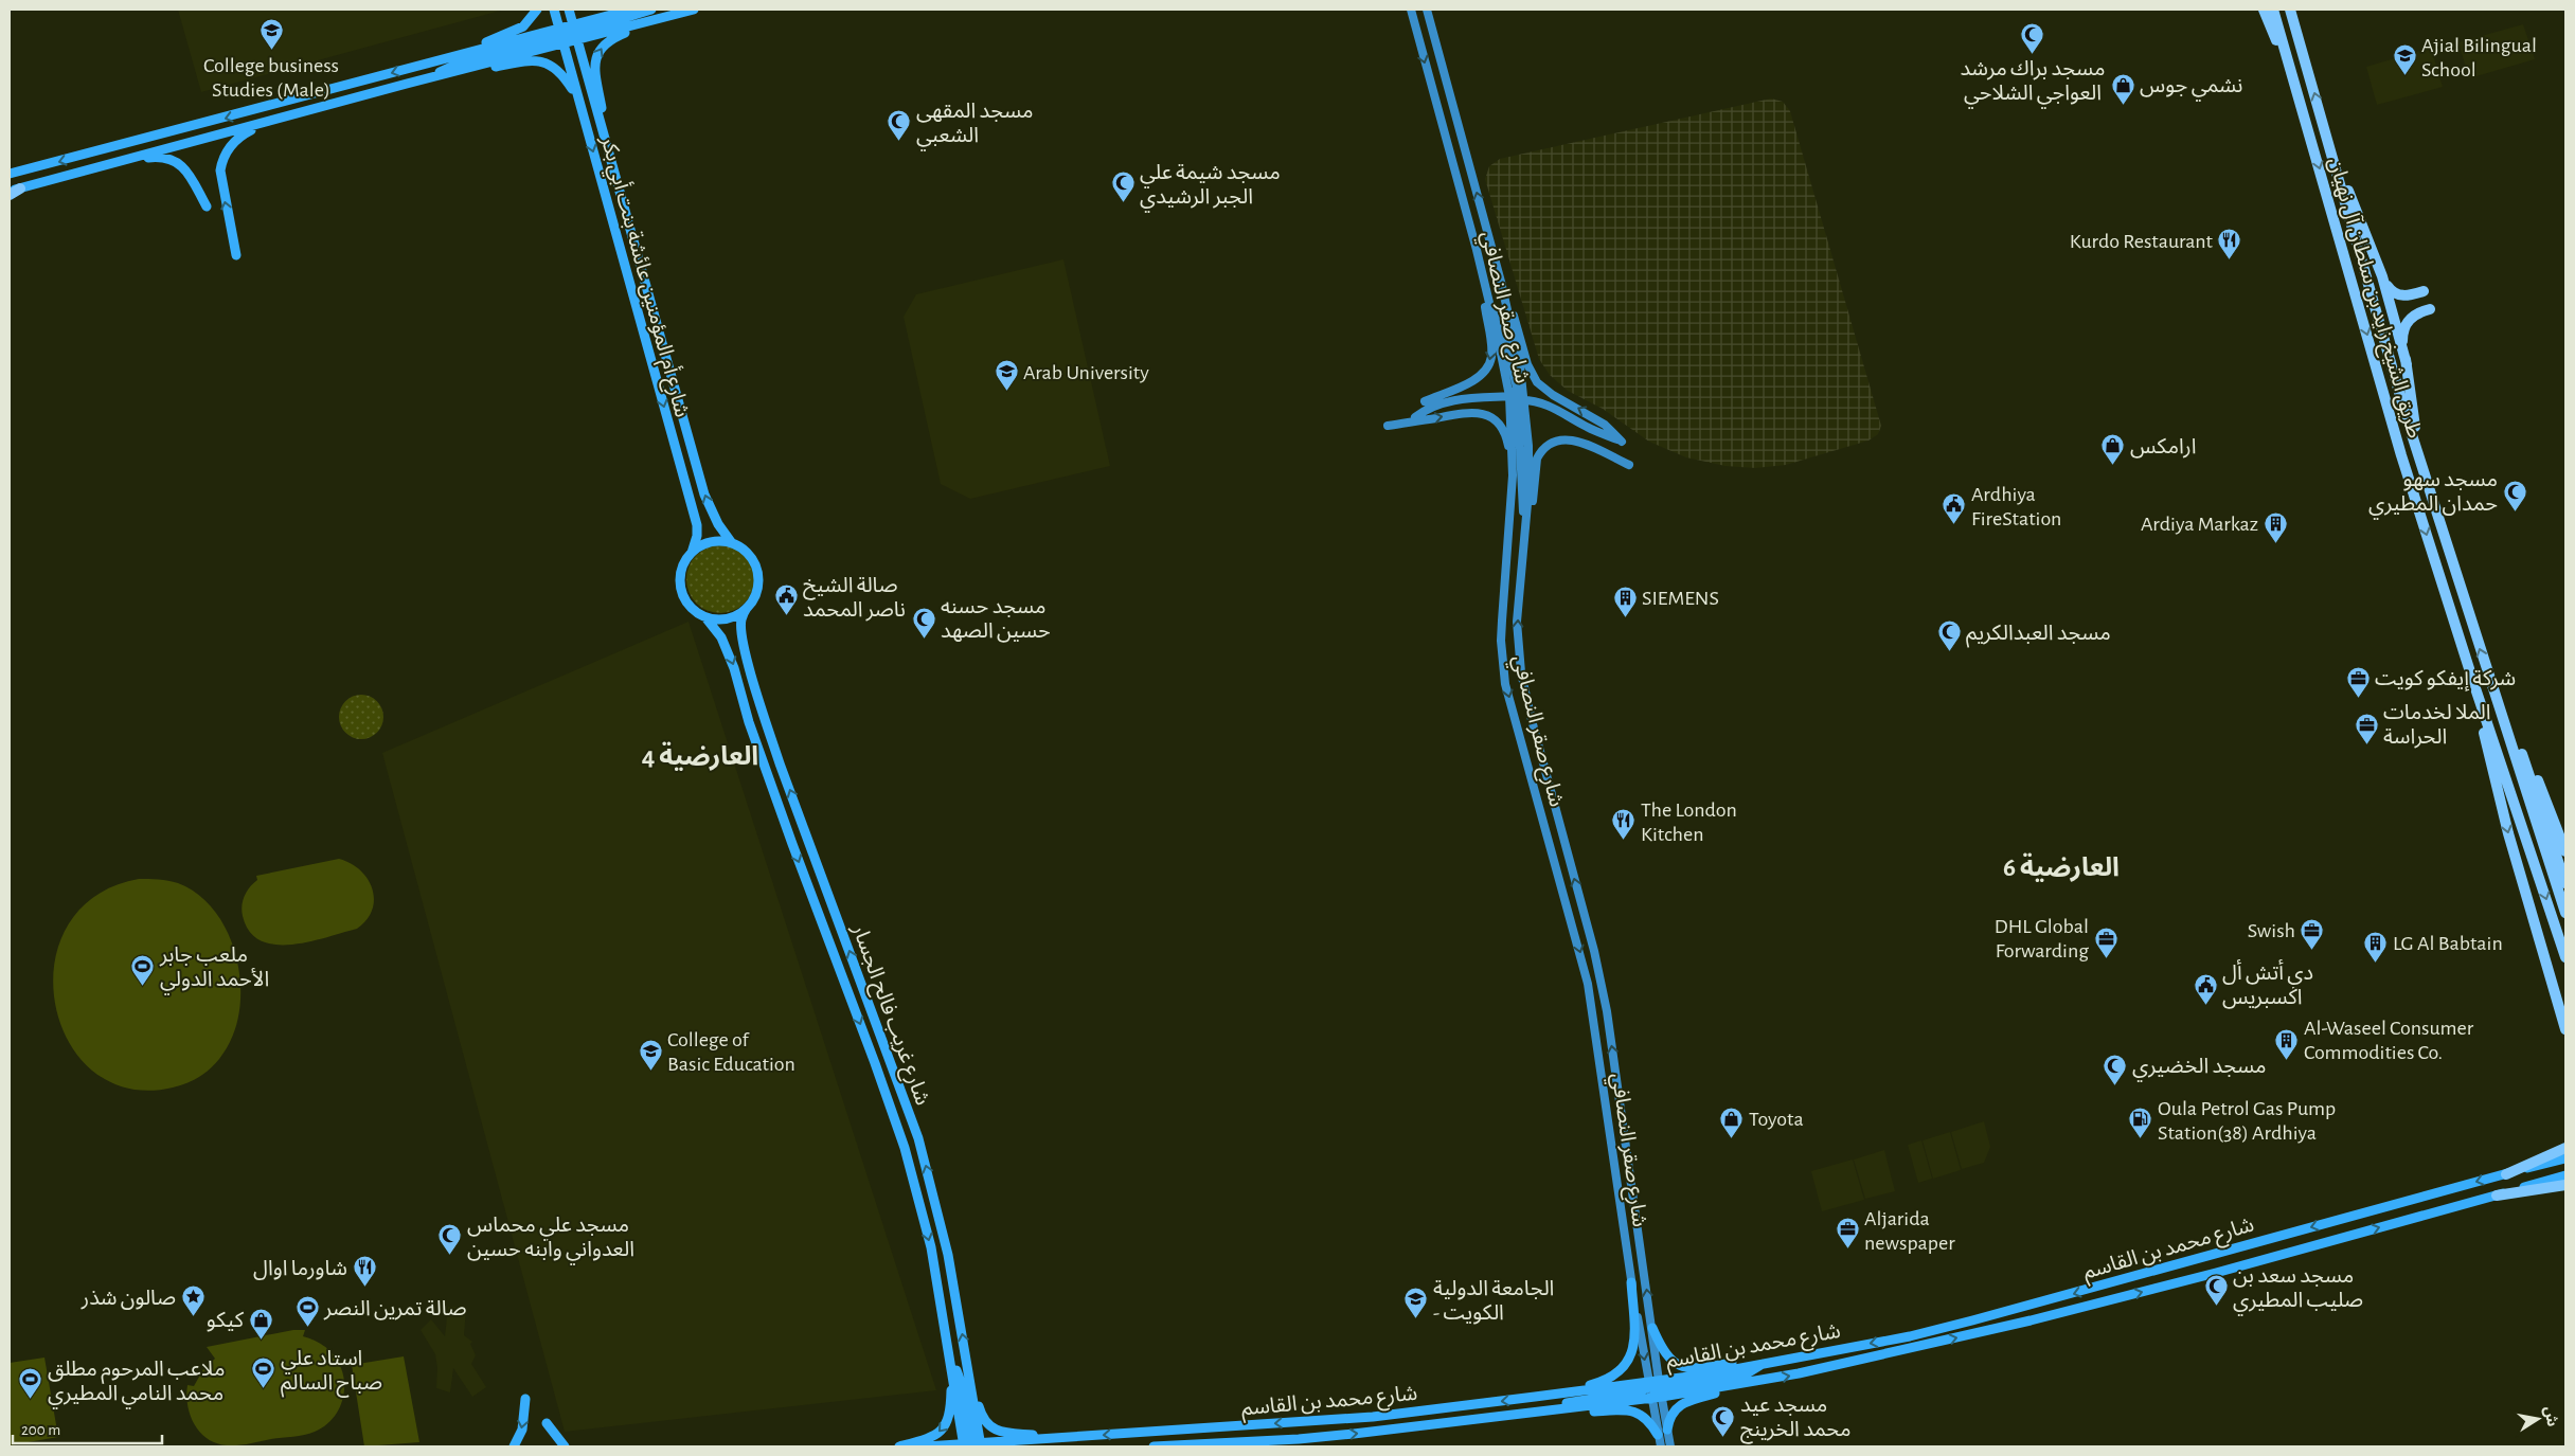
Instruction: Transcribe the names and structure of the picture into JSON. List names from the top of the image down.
{
  "streets": {
    "highway": ["طريق الشيخ زايد بن سلطان آل نهيان"],
    "main road": [
      "شارع أم المؤمنين عائشة بنت أبي بكر",
      "شارع صقر النصافي",
      "شارع غريب فالح الجسار",
      "شارع محمد بن القاسم"
    ]
  },
  "crossings": [
    ["شارع أم المؤمنين عائشة بنت أبي بكر", "شارع غريب فالح الجسار"],
    ["شارع صقر النصافي", "شارع محمد بن القاسم"],
    ["شارع غريب فالح الجسار", "شارع محمد بن القاسم"]
  ],
  "districts": ["العارضية 4", "العارضية 6"],
  "places": {
    "school or university": [
      "College business Studies (Male)",
      "Ajial Bilingual School",
      "Arab University",
      "College of Basic Education",
      "الجامعة الدولية - الكويت"
    ],
    "mosque": [
      "مسجد براك مرشد العواجي الشلاحي",
      "مسجد المقهى الشعبي",
      "مسجد شيمة علي الجبر الرشيدي",
      "مسجد سهو حمدان المطيري",
      "مسجد حسنه حسين الصهد",
      "مسجد العبدالكريم",
      "مسجد الخضيري",
      "مسجد علي محماس العدواني وابنه حسين",
      "مسجد سعد بن صليب المطيري",
      "مسجد عيد محمد الخرينج"
    ],
    "shop": [
      "نشمي جوس",
      "ارامكس",
      "Toyota",
      "كيكو"
    ],
    "restaurant": ["Kurdo Restaurant", "The London Kitchen", "شاورما اوال"],
    "public building": ["Ardhiya FireStation", "صالة الشيخ ناصر المحمد", "دي أتش أل اكسبريس"],
    "building": [
      "Ardiya Markaz",
      "SIEMENS",
      "LG Al Babtain",
      "Al-Waseel Consumer Commodities Co."
    ],
    "office": [
      "شركة إيفكو كويت",
      "الملا لخدمات الحراسة",
      "Swish",
      "DHL Global Forwarding",
      "Aljarida newspaper"
    ],
    "sports": [
      "ملعب جابر الأحمد الدولي",
      "صالة تمرين النصر",
      "استاد علي صباح السالم",
      "ملاعب المرحوم مطلق محمد النامي المطيري"
    ],
    "fuel station": ["Oula Petrol Gas Pump Station(38) Ardhiya"],
    "place": ["صالون شذر"]
  },
  "scale_bar": "200 m",
  "north": "right"
}
